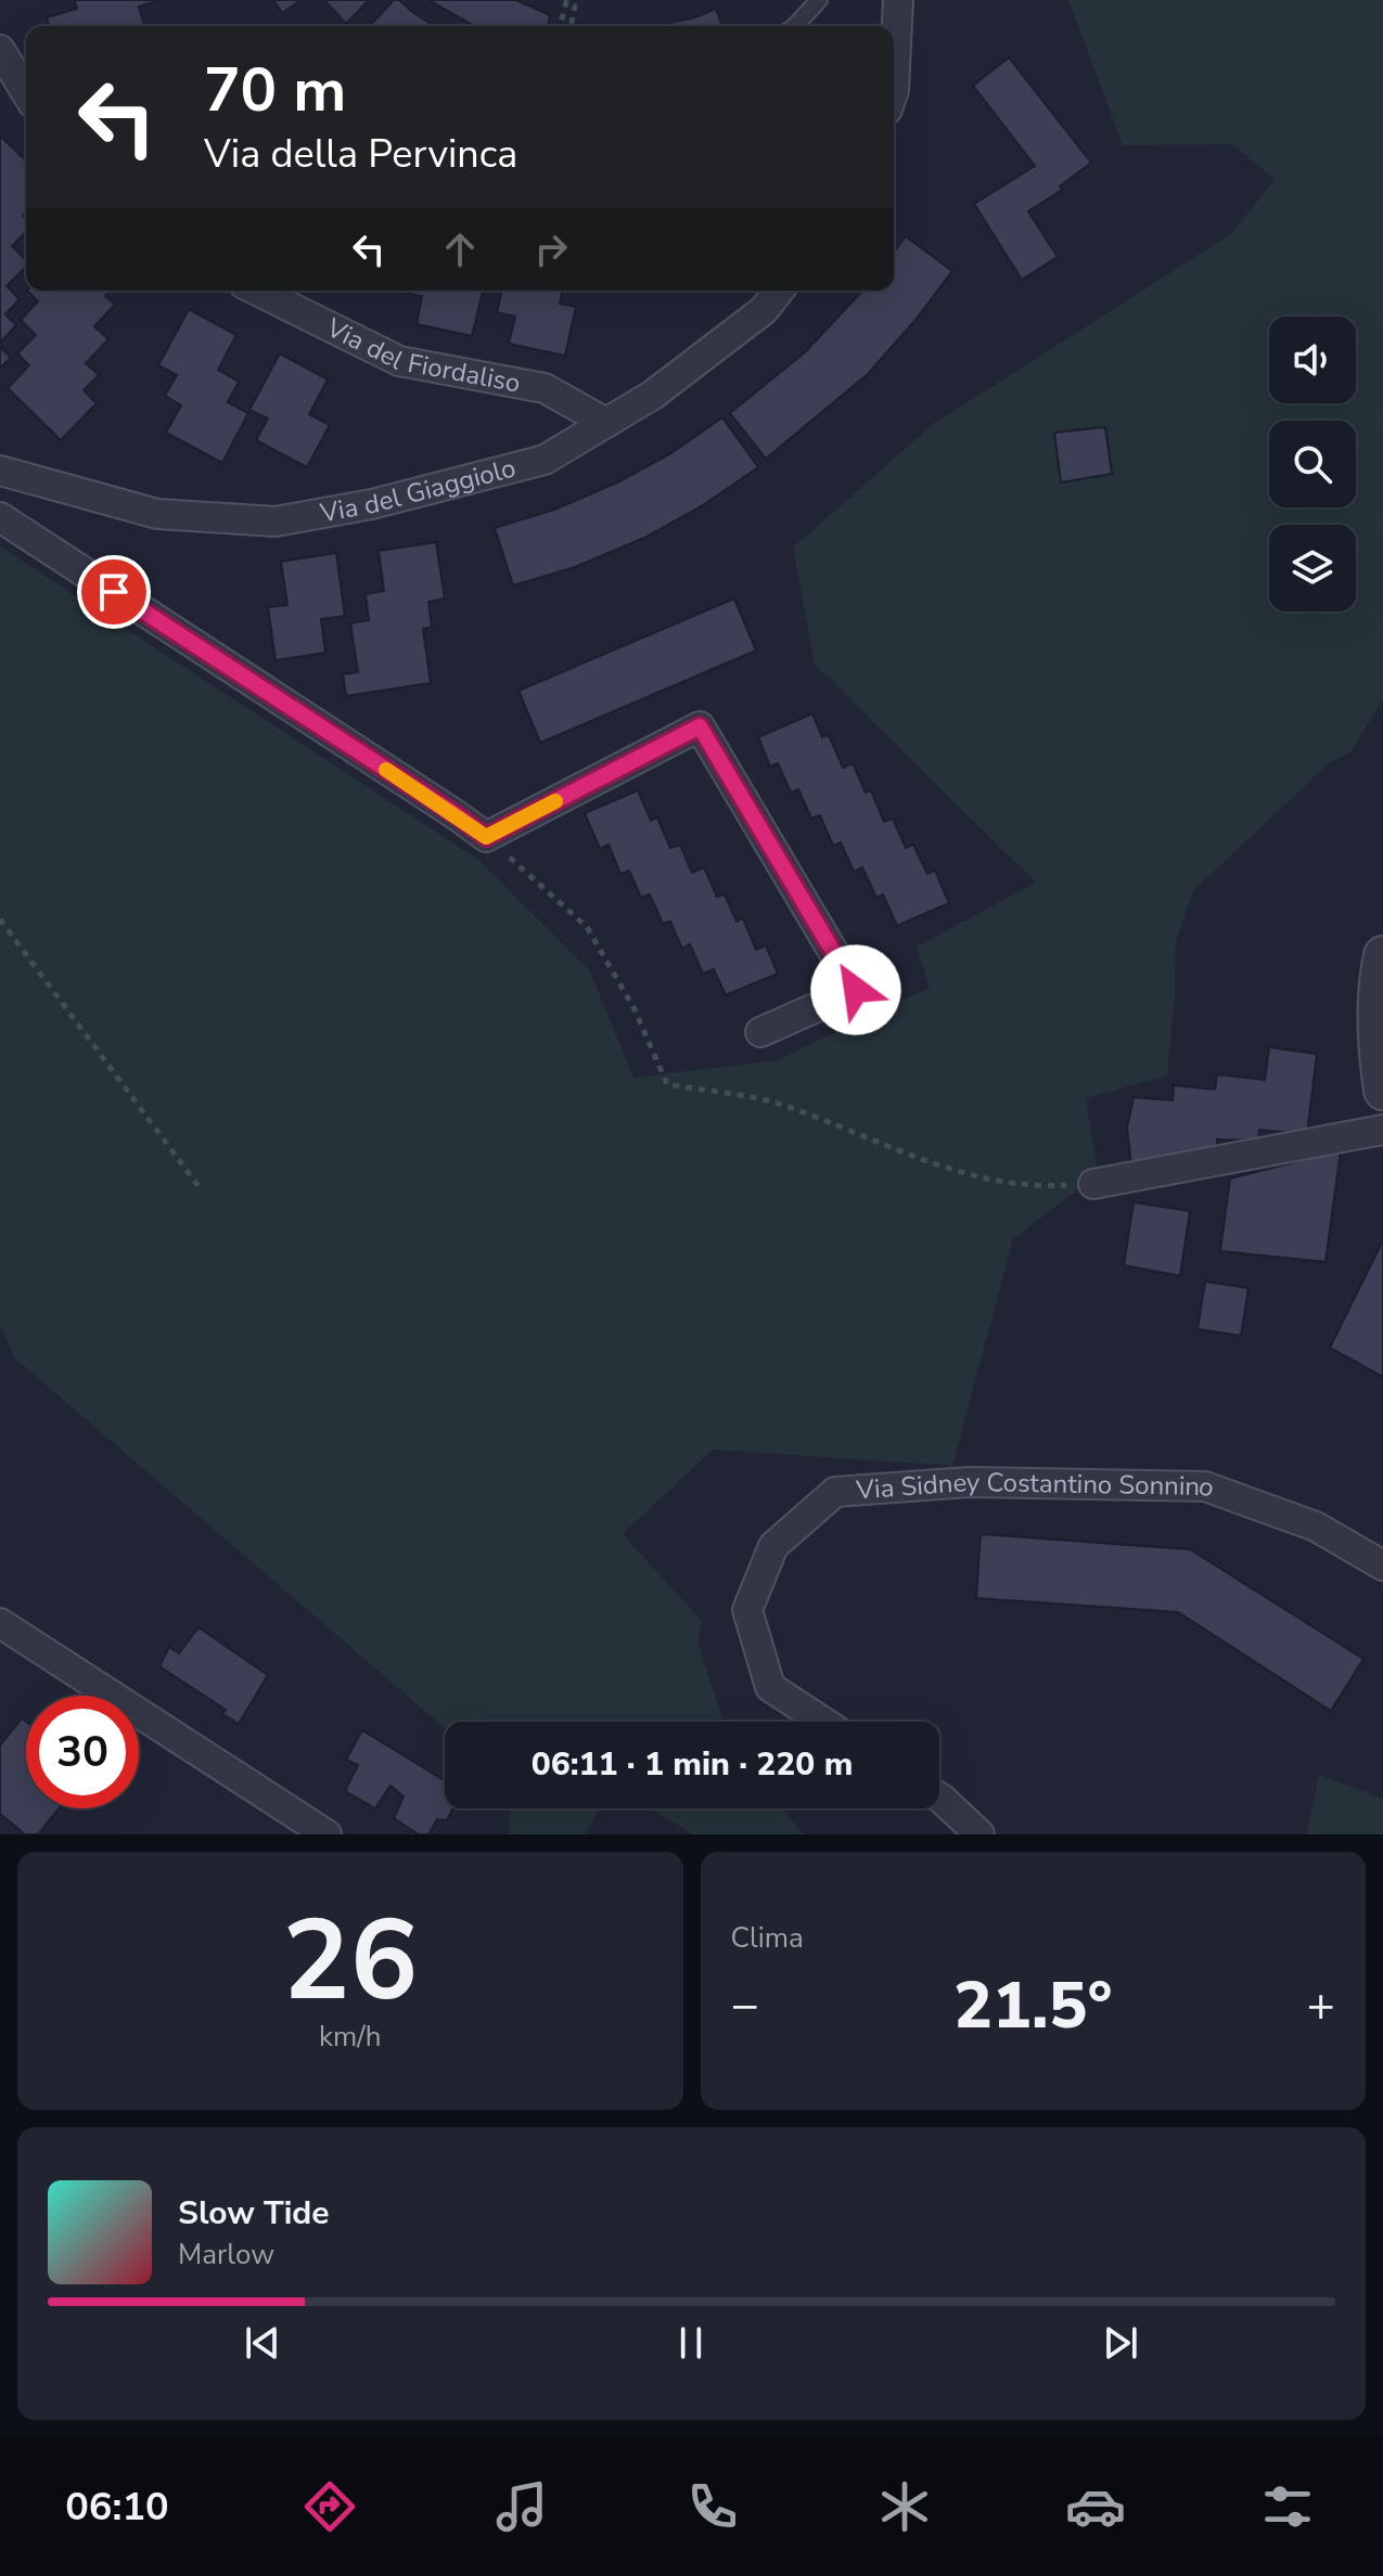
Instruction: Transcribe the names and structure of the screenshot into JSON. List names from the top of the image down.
{
  "streets": {
    "street": ["Via del Fiordaliso", "Via del Giaggiolo", "Via Sidney Costantino Sonnino"]
  },
  "crossings": [
    ["Via del Fiordaliso", "Via del Giaggiolo"]
  ],
  "page": {
    "turn": ["70 m", "Via della Pervinca"],
    "limit": "30",
    "trip": "06:11 · 1 min · 220 m",
    "tile": [
      ["26", "km/h"],
      "Clima"
    ],
    "heat": ["−", "21.5°", "+"],
    "song": ["Slow Tide", "Marlow"],
    "tabs": "06:10"
  }
}
